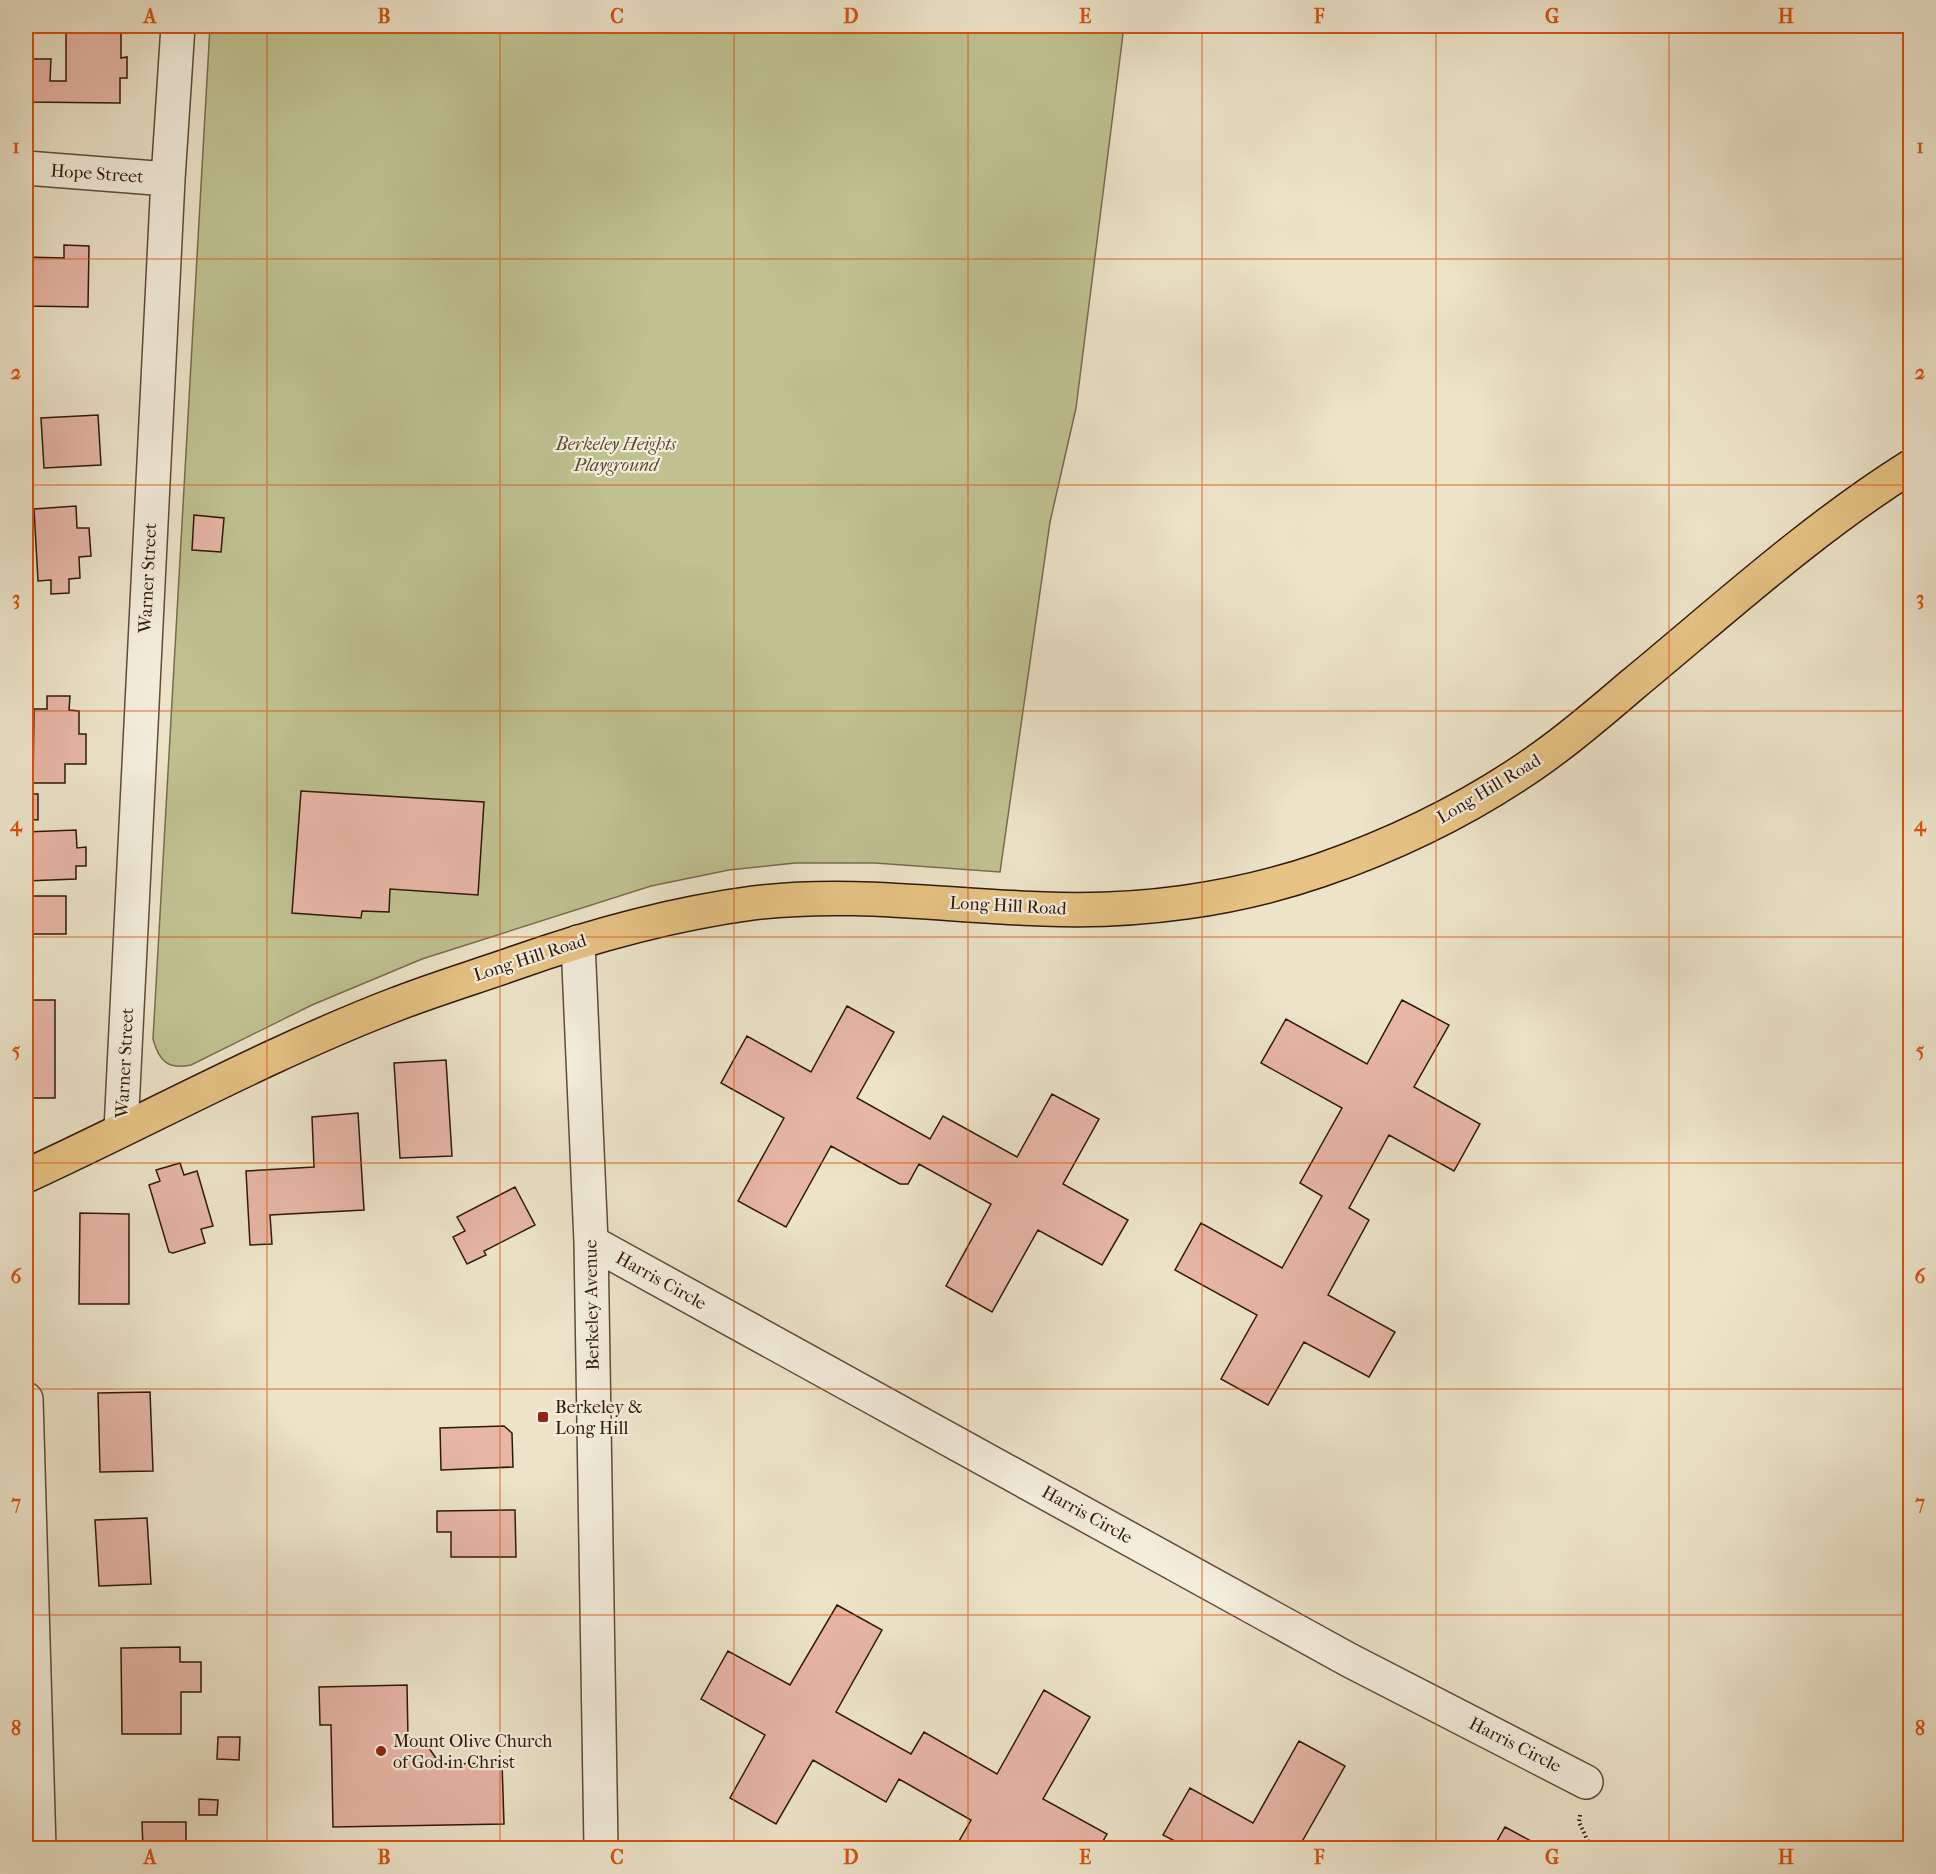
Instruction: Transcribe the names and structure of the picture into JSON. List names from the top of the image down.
{
  "streets": {
    "main road": ["Long Hill Road"],
    "street": [
      "Hope Street",
      "Warner Street",
      "Harris Circle",
      "Berkeley Avenue"
    ]
  },
  "crossings": [
    ["Hope Street", "Warner Street"],
    ["Warner Street", "Long Hill Road"],
    ["Long Hill Road", "Berkeley Avenue"],
    ["Harris Circle", "Berkeley Avenue"]
  ],
  "parks": ["Berkeley Heights Playground"],
  "places": {
    "transit": ["Berkeley & Long Hill"],
    "other": ["Mount Olive Church of God in Christ"]
  },
  "grid": {
    "columns": [
      "A",
      "B",
      "C",
      "D",
      "E",
      "F",
      "G",
      "H"
    ],
    "rows": [
      "1",
      "2",
      "3",
      "4",
      "5",
      "6",
      "7",
      "8"
    ]
  }
}
